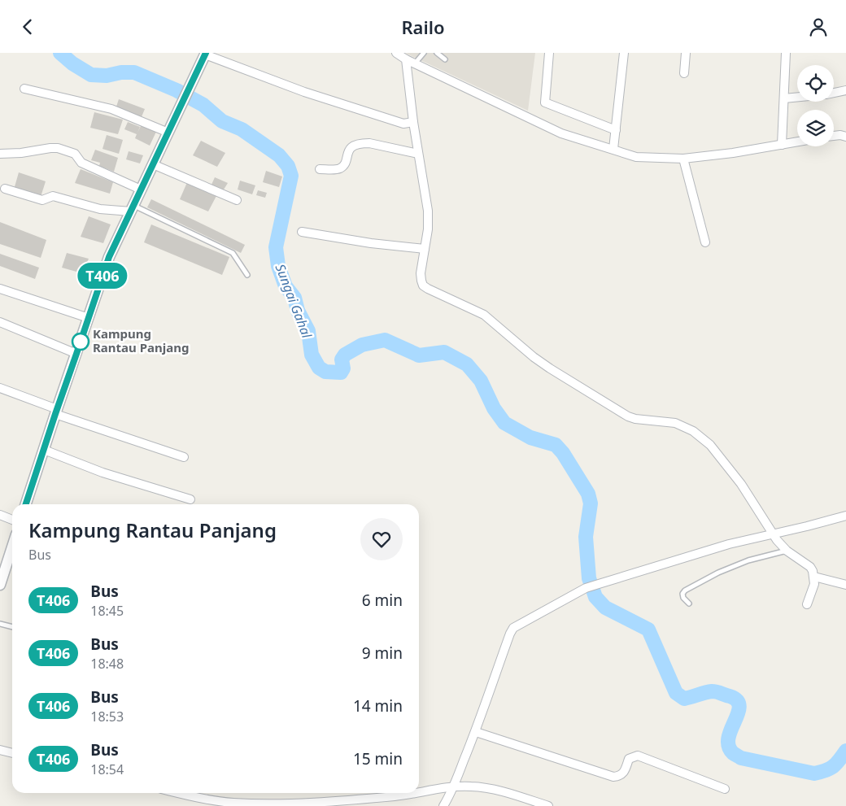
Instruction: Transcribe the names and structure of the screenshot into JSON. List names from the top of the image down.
{
  "water": ["Sungai Gahal"],
  "places": ["Kampung Rantau Panjang"],
  "lines": ["bus line T406"],
  "page": {
    "header": "Railo",
    "on_map": "T406",
    "heading": ["Kampung Rantau Panjang", "Bus"],
    "list": [
      {
        "mark": "T406",
        "name": "Bus",
        "note": "18:45",
        "value": "6 min"
      },
      {
        "mark": "T406",
        "name": "Bus",
        "note": "18:48",
        "value": "9 min"
      },
      {
        "mark": "T406",
        "name": "Bus",
        "note": "18:53",
        "value": "14 min"
      },
      {
        "mark": "T406",
        "name": "Bus",
        "note": "18:54",
        "value": "15 min"
      }
    ]
  }
}
